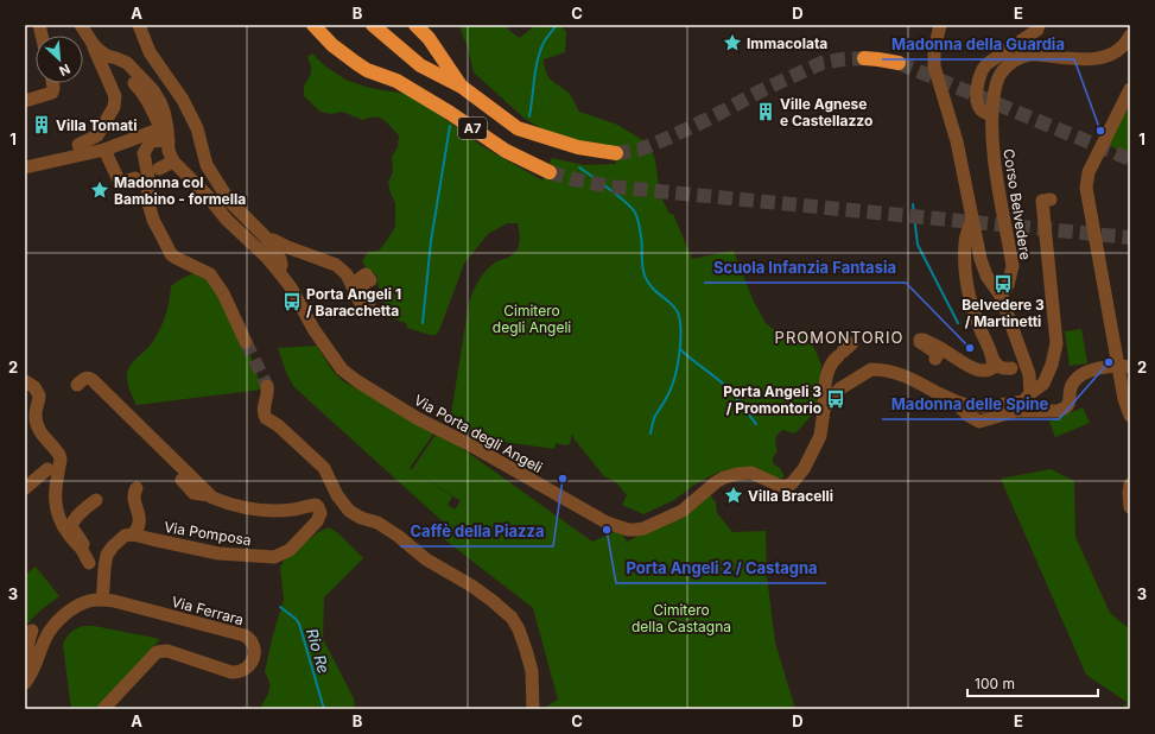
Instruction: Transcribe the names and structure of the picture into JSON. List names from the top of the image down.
{
  "streets": {
    "highway": ["A7"],
    "street": [
      "Corso Belvedere",
      "Via Porta degli Angeli",
      "Via Pomposa",
      "Via Ferrara"
    ]
  },
  "districts": ["PROMONTORIO"],
  "water": ["Rio Re"],
  "parks": ["Cimitero degli Angeli", "Cimitero della Castagna"],
  "places": {
    "place": ["Immacolata", "Madonna col Bambino - formella", "Villa Bracelli"],
    "building": ["Ville Agnese e Castellazzo", "Villa Tomati"],
    "other": [
      "Madonna della Guardia",
      "Scuola Infanzia Fantasia",
      "Madonna delle Spine",
      "Caffè della Piazza",
      "Porta Angeli 2 / Castagna"
    ],
    "bus stop": ["Belvedere 3 / Martinetti", "Porta Angeli 1 / Baracchetta", "Porta Angeli 3 / Promontorio"]
  },
  "scale_bar": "100 m",
  "north": "bottom right",
  "grid": {
    "columns": [
      "A",
      "B",
      "C",
      "D",
      "E"
    ],
    "rows": ["1", "2", "3"]
  }
}
